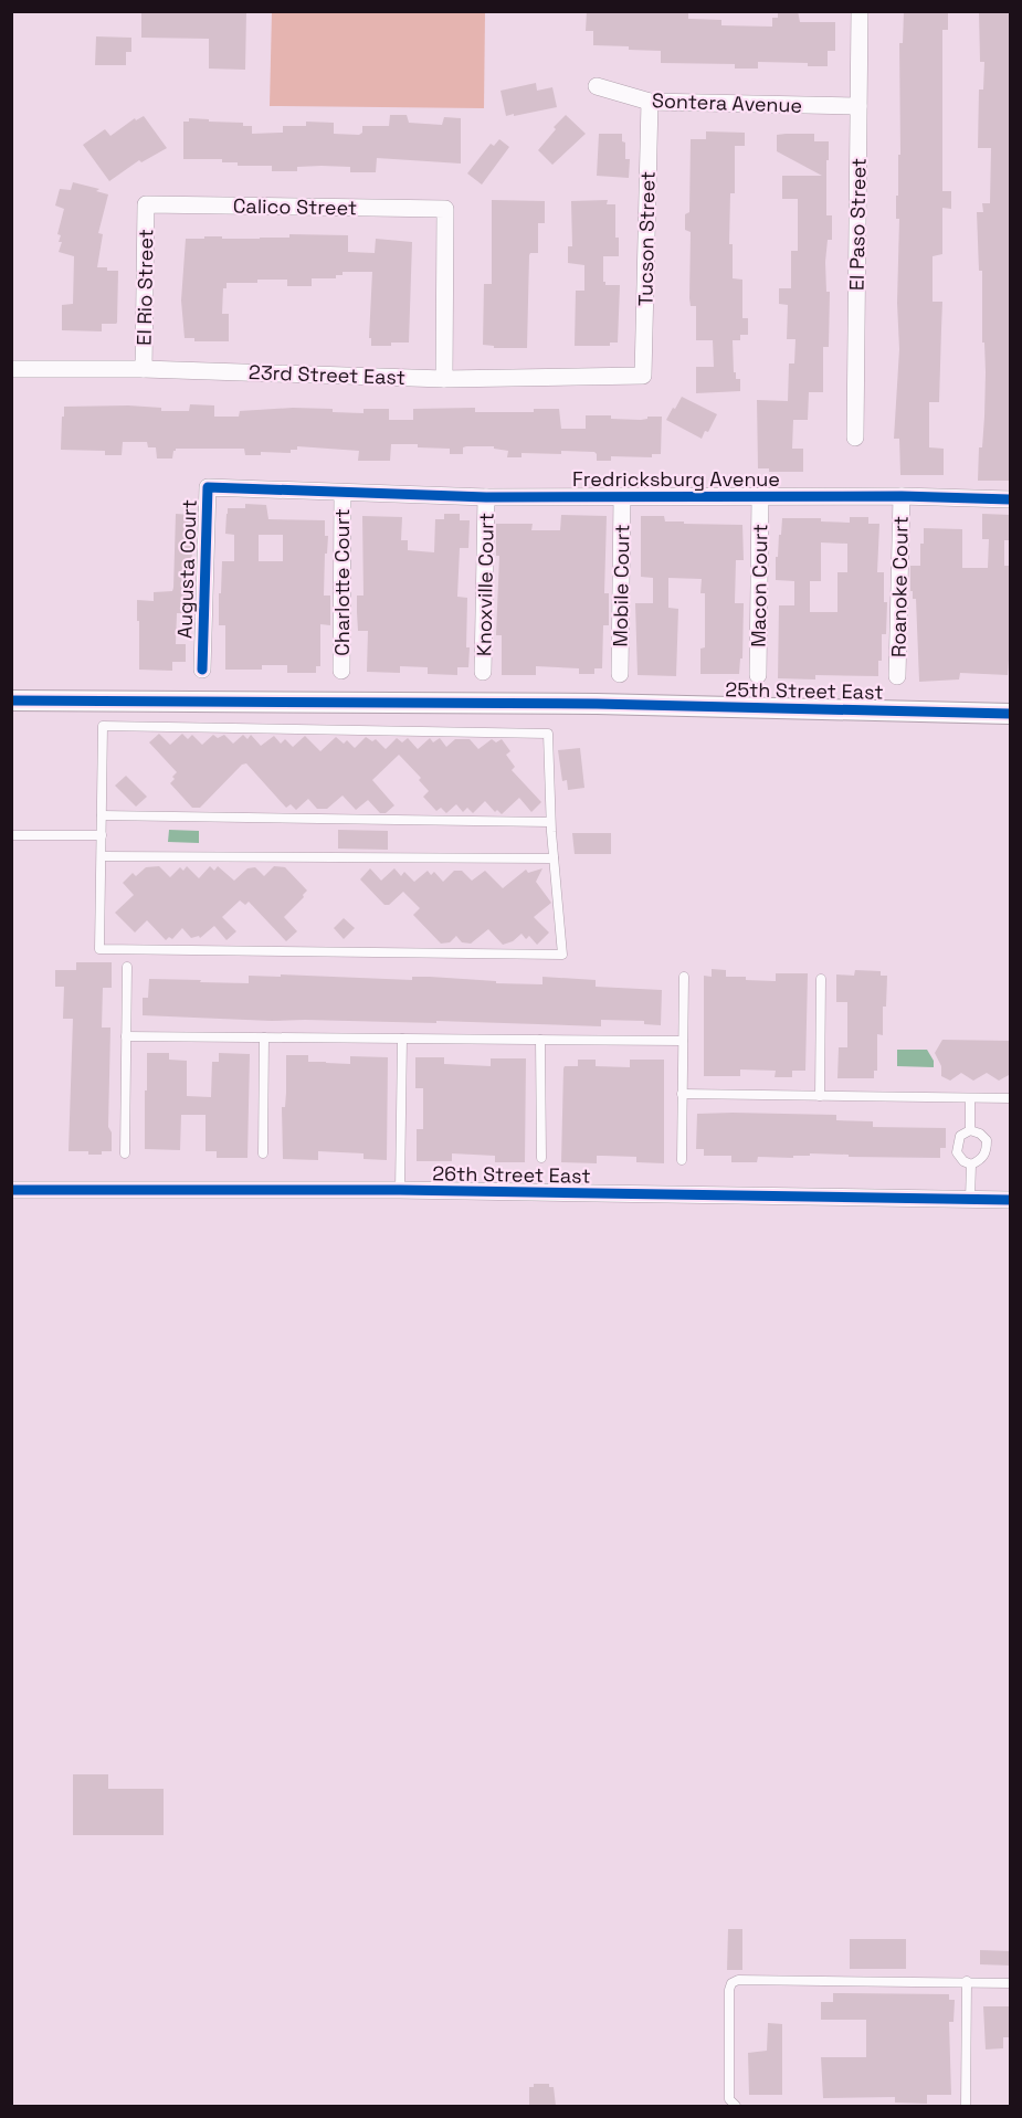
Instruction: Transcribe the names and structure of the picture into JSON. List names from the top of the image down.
{
  "streets": {
    "street": [
      "Sontera Avenue",
      "Calico Street",
      "El Paso Street",
      "Tucson Street",
      "El Rio Street",
      "23rd Street East",
      "Fredricksburg Avenue",
      "Augusta Court",
      "Charlotte Court",
      "Knoxville Court",
      "Mobile Court",
      "Macon Court",
      "Roanoke Court",
      "25th Street East",
      "26th Street East"
    ]
  },
  "crossings": [
    ["Sontera Avenue", "El Paso Street"],
    ["Sontera Avenue", "Tucson Street"],
    ["Calico Street", "El Rio Street"],
    ["Calico Street", "23rd Street East"],
    ["Tucson Street", "23rd Street East"],
    ["El Rio Street", "23rd Street East"],
    ["Fredricksburg Avenue", "Augusta Court"],
    ["Fredricksburg Avenue", "Charlotte Court"],
    ["Fredricksburg Avenue", "Knoxville Court"],
    ["Fredricksburg Avenue", "Mobile Court"],
    ["Fredricksburg Avenue", "Macon Court"],
    ["Fredricksburg Avenue", "Roanoke Court"],
    ["Augusta Court", "Charlotte Court"]
  ]
}
